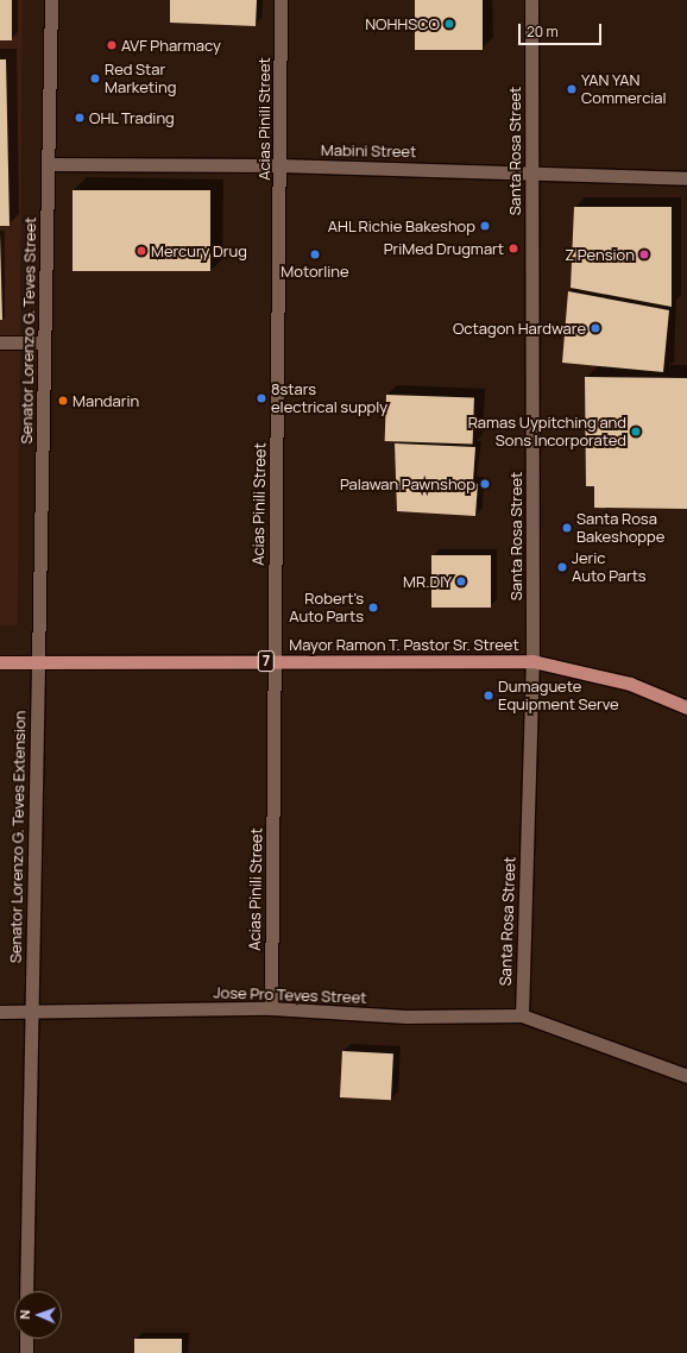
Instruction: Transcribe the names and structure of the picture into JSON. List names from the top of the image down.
{
  "streets": {
    "main road": ["Mayor Ramon T. Pastor Sr. Street", "7"],
    "street": [
      "Acias Pinili Street",
      "Mabini Street",
      "Santa Rosa Street",
      "Senator Lorenzo G. Teves Street",
      "Senator Lorenzo G. Teves Extension",
      "Jose Pro Teves Street"
    ]
  },
  "crossings": [
    ["Acias Pinili Street", "Mabini Street"],
    ["Acias Pinili Street", "Mayor Ramon T. Pastor Sr. Street"],
    ["Acias Pinili Street", "Jose Pro Teves Street"],
    ["Mabini Street", "Santa Rosa Street"],
    ["Mabini Street", "Senator Lorenzo G. Teves Street"],
    ["Santa Rosa Street", "Mayor Ramon T. Pastor Sr. Street"],
    ["Santa Rosa Street", "Jose Pro Teves Street"],
    ["Senator Lorenzo G. Teves Street", "Mayor Ramon T. Pastor Sr. Street"],
    ["Senator Lorenzo G. Teves Street", "Senator Lorenzo G. Teves Extension"],
    ["Mayor Ramon T. Pastor Sr. Street", "Senator Lorenzo G. Teves Extension"],
    ["Senator Lorenzo G. Teves Extension", "Jose Pro Teves Street"]
  ],
  "places": [
    "NOHHSCO",
    "AVF Pharmacy",
    "Red Star Marketing",
    "YAN YAN Commercial",
    "OHL Trading",
    "AHL Richie Bakeshop",
    "PriMed Drugmart",
    "Mercury Drug",
    "Motorline",
    "Z Pension",
    "Octagon Hardware",
    "8stars electrical supply",
    "Mandarin",
    "Ramas Uypitching and Sons Incorporated",
    "Palawan Pawnshop",
    "Santa Rosa Bakeshoppe",
    "Jeric Auto Parts",
    "MR.DIY",
    "Robert's Auto Parts",
    "Dumaguete Equipment Serve"
  ],
  "scale_bar": "20 m",
  "north": "left"
}
